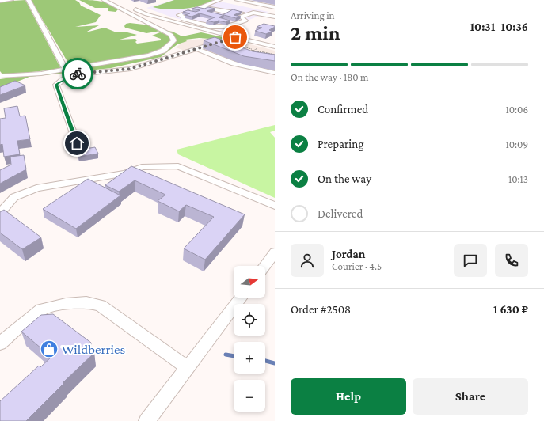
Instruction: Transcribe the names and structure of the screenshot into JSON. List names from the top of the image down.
{
  "places": {
    "shop": ["Wildberries"]
  },
  "north": "right",
  "page": {
    "heading": ["2 min", "Arriving in", "10:31–10:36"],
    "panel": [
      "Jordan",
      "Courier · 4.5",
      "Order #2508",
      "1 630 ₽"
    ],
    "bar": "On the way · 180 m",
    "list": [
      ["Confirmed", "10:06"],
      ["Preparing", "10:09"],
      ["On the way", "10:13"],
      "Delivered"
    ],
    "map_buttons": ["+", "−"],
    "buttons": ["Help", "Share"]
  }
}
